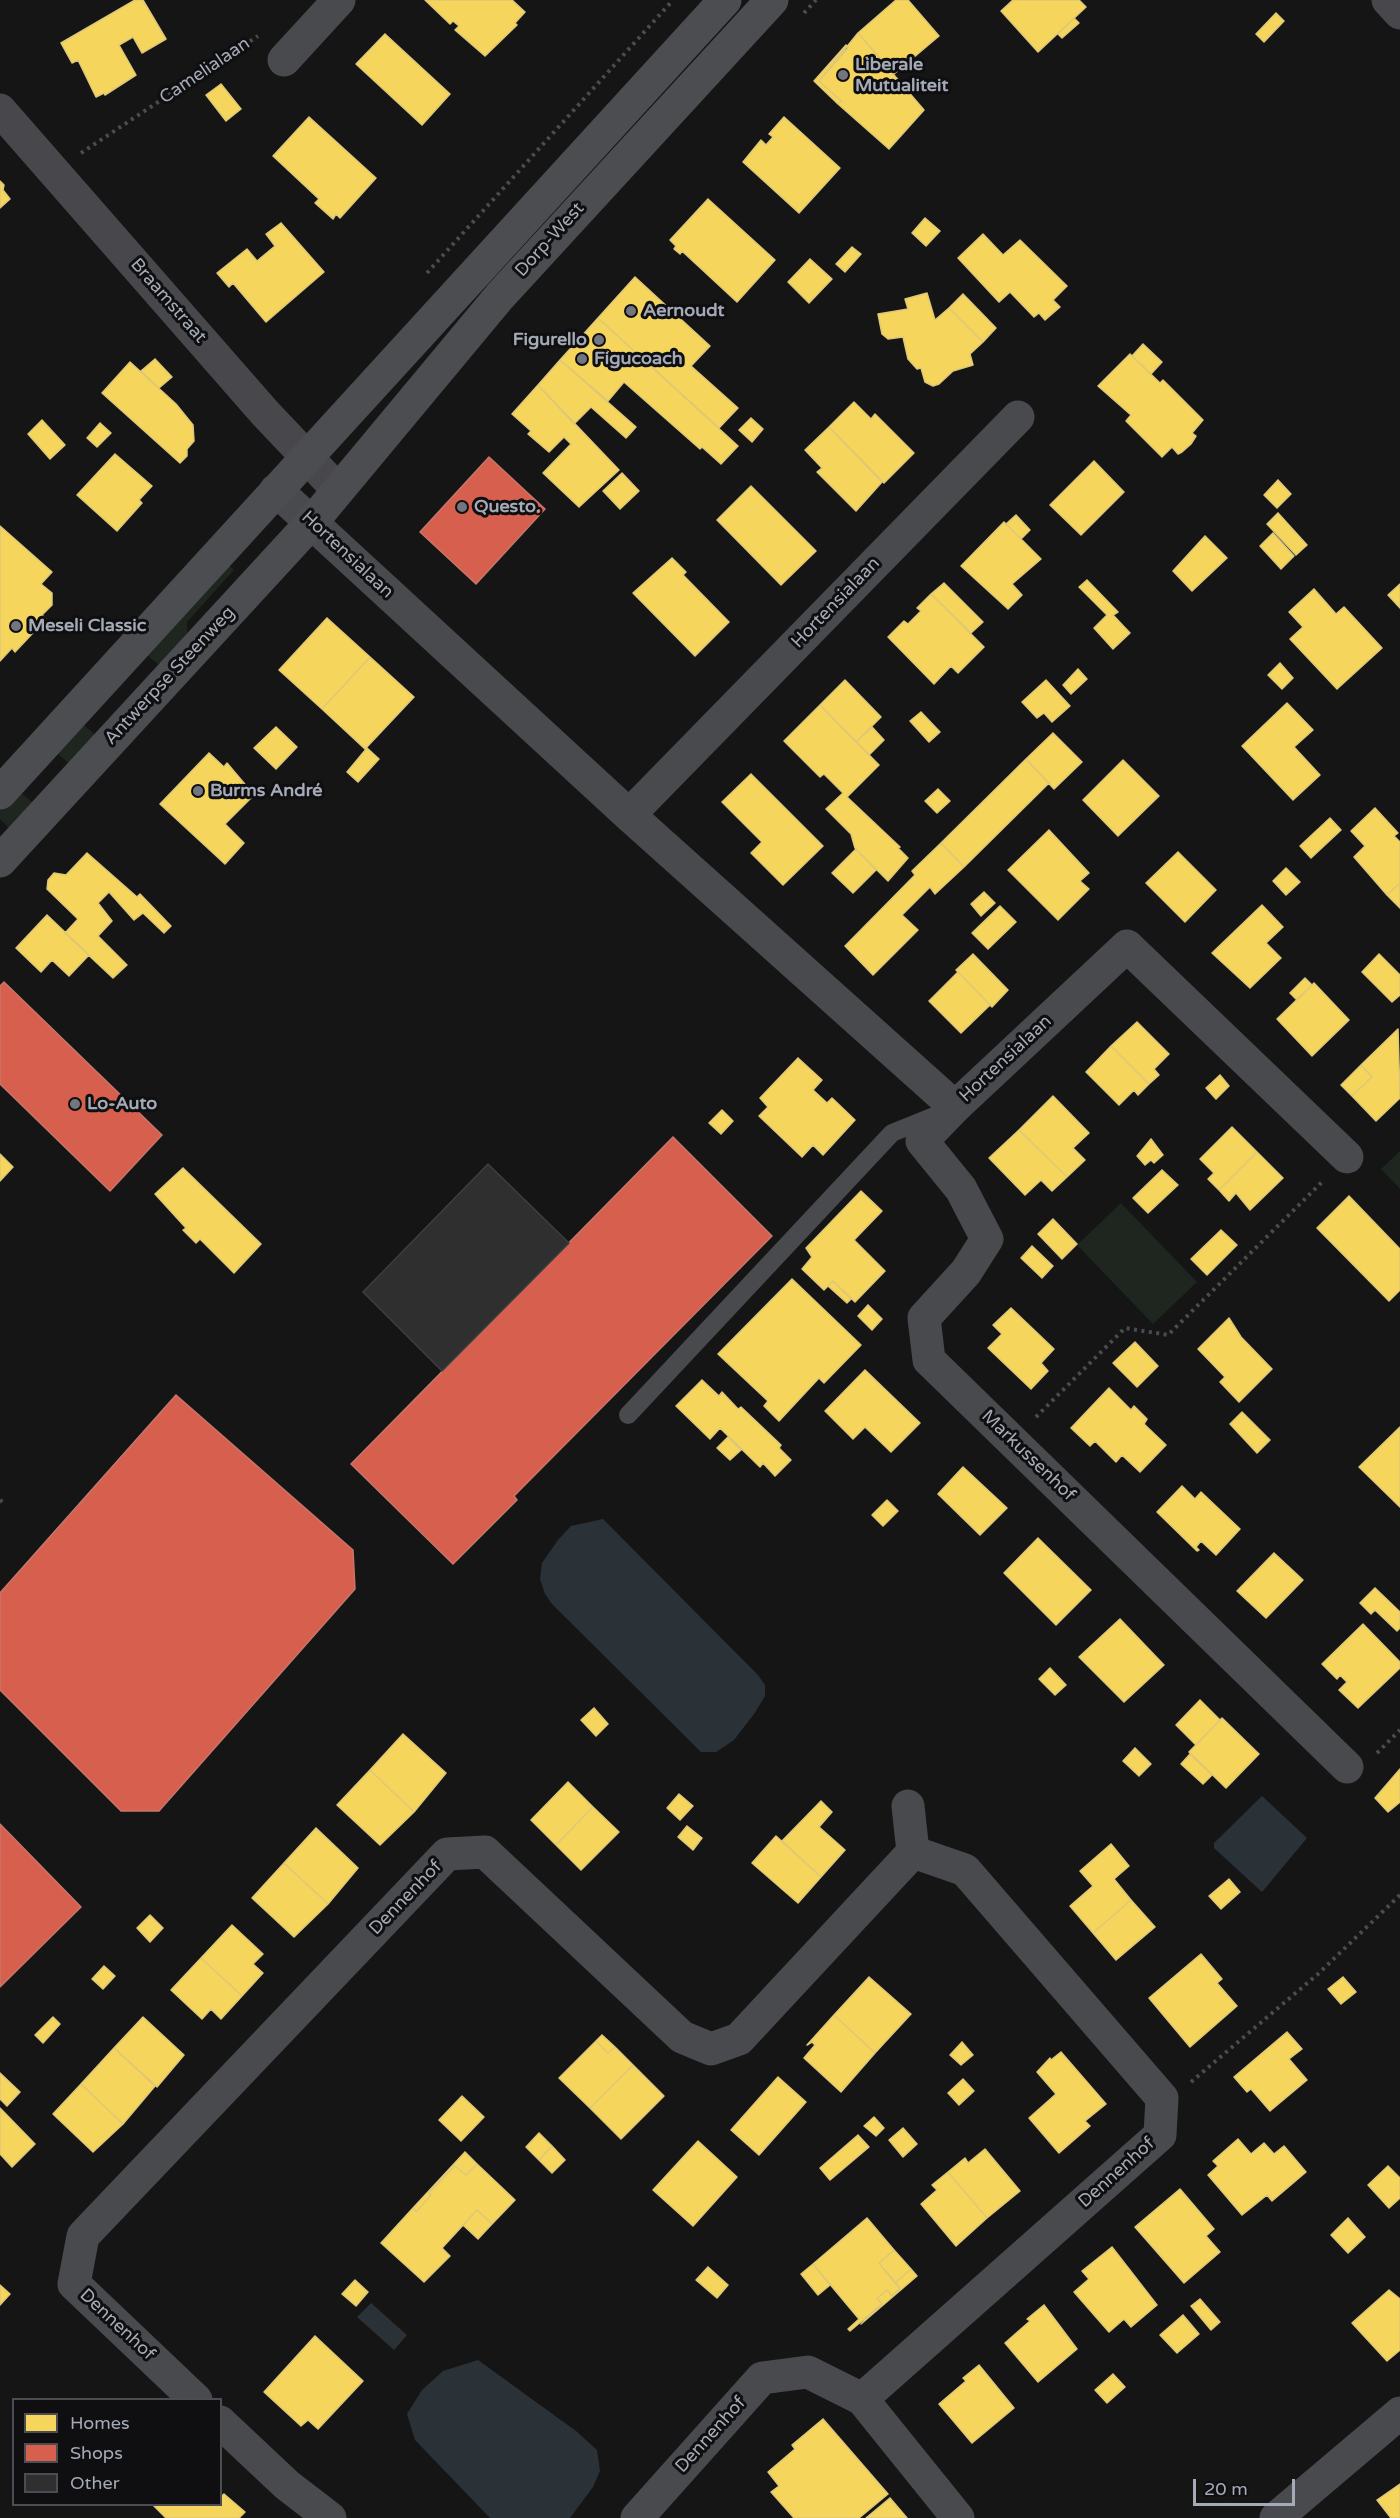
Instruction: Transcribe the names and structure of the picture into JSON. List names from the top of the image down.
{
  "streets": {
    "main road": ["Dorp-West", "Antwerpse Steenweg"],
    "street": [
      "Braamstraat",
      "Hortensialaan",
      "Markussenhof",
      "Dennenhof"
    ],
    "path": ["Camelialaan"]
  },
  "crossings": [
    ["Camelialaan", "Braamstraat"],
    ["Dorp-West", "Braamstraat"],
    ["Dorp-West", "Antwerpse Steenweg"],
    ["Braamstraat", "Antwerpse Steenweg"],
    ["Hortensialaan", "Antwerpse Steenweg"],
    ["Hortensialaan", "Markussenhof"]
  ],
  "places": [
    "Liberale Mutualiteit",
    "Aernoudt",
    "Figurello",
    "Figucoach",
    "Questo.",
    "Meseli Classic",
    "Burms André",
    "Lo-Auto"
  ],
  "legend": ["Homes", "Shops", "Other"],
  "scale_bar": "20 m"
}
